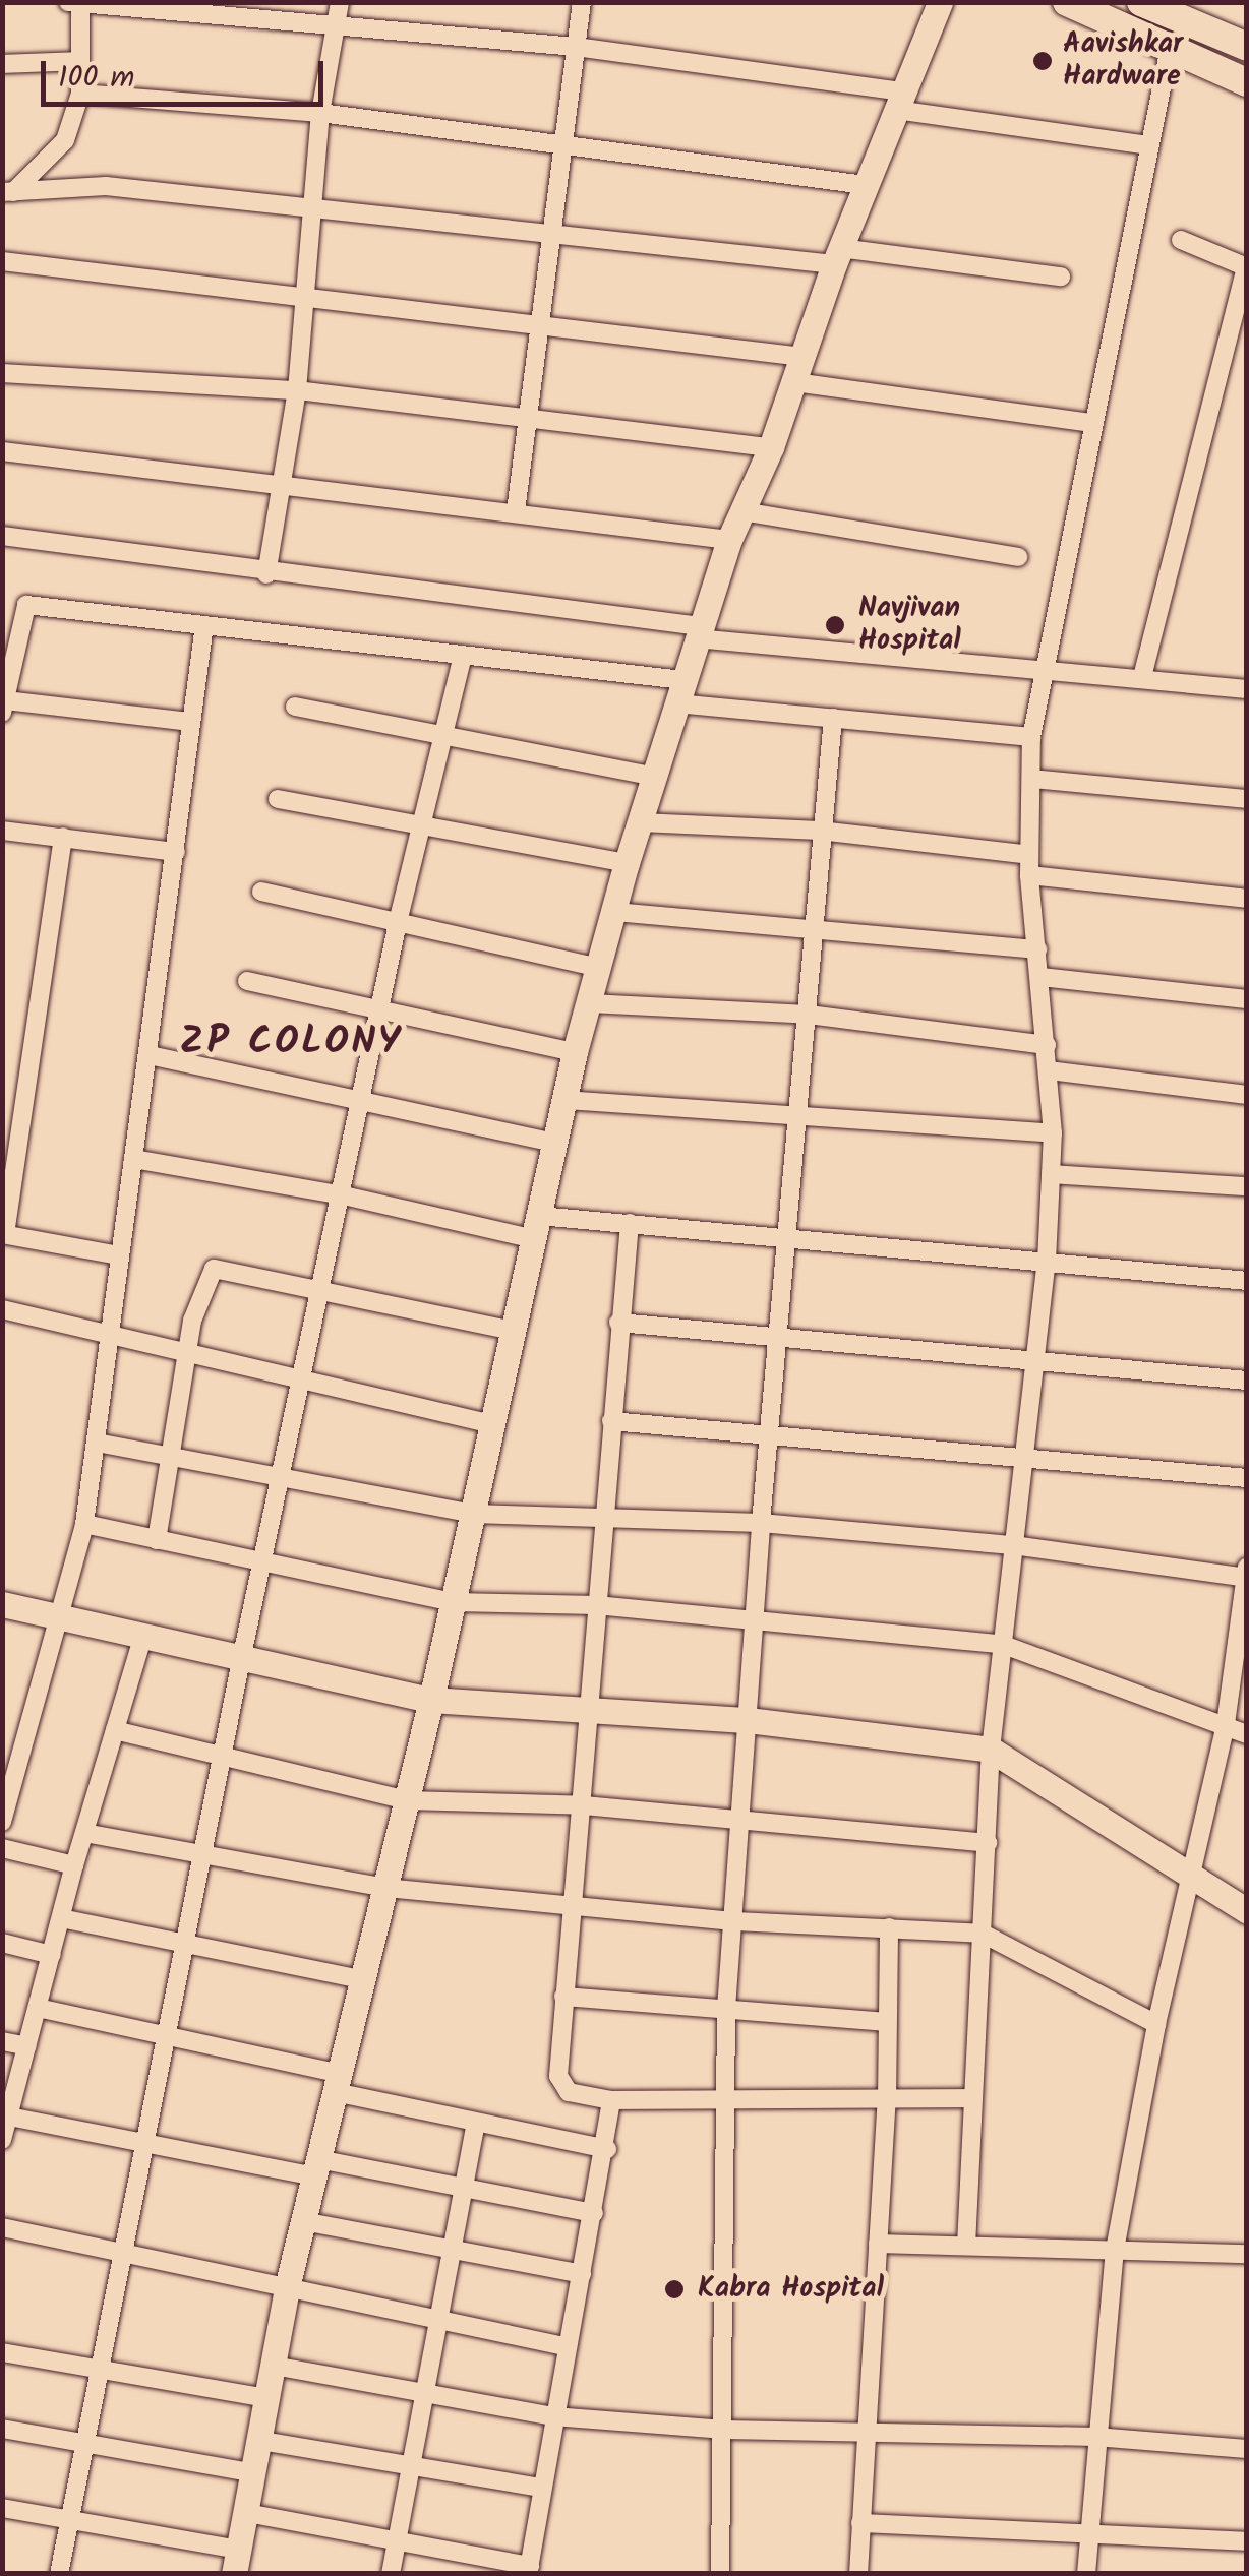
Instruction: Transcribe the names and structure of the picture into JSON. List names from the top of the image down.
{
  "districts": ["ZP COLONY"],
  "places": ["Aavishkar Hardware", "Navjivan Hospital", "Kabra Hospital"],
  "scale_bar": "100 m"
}
